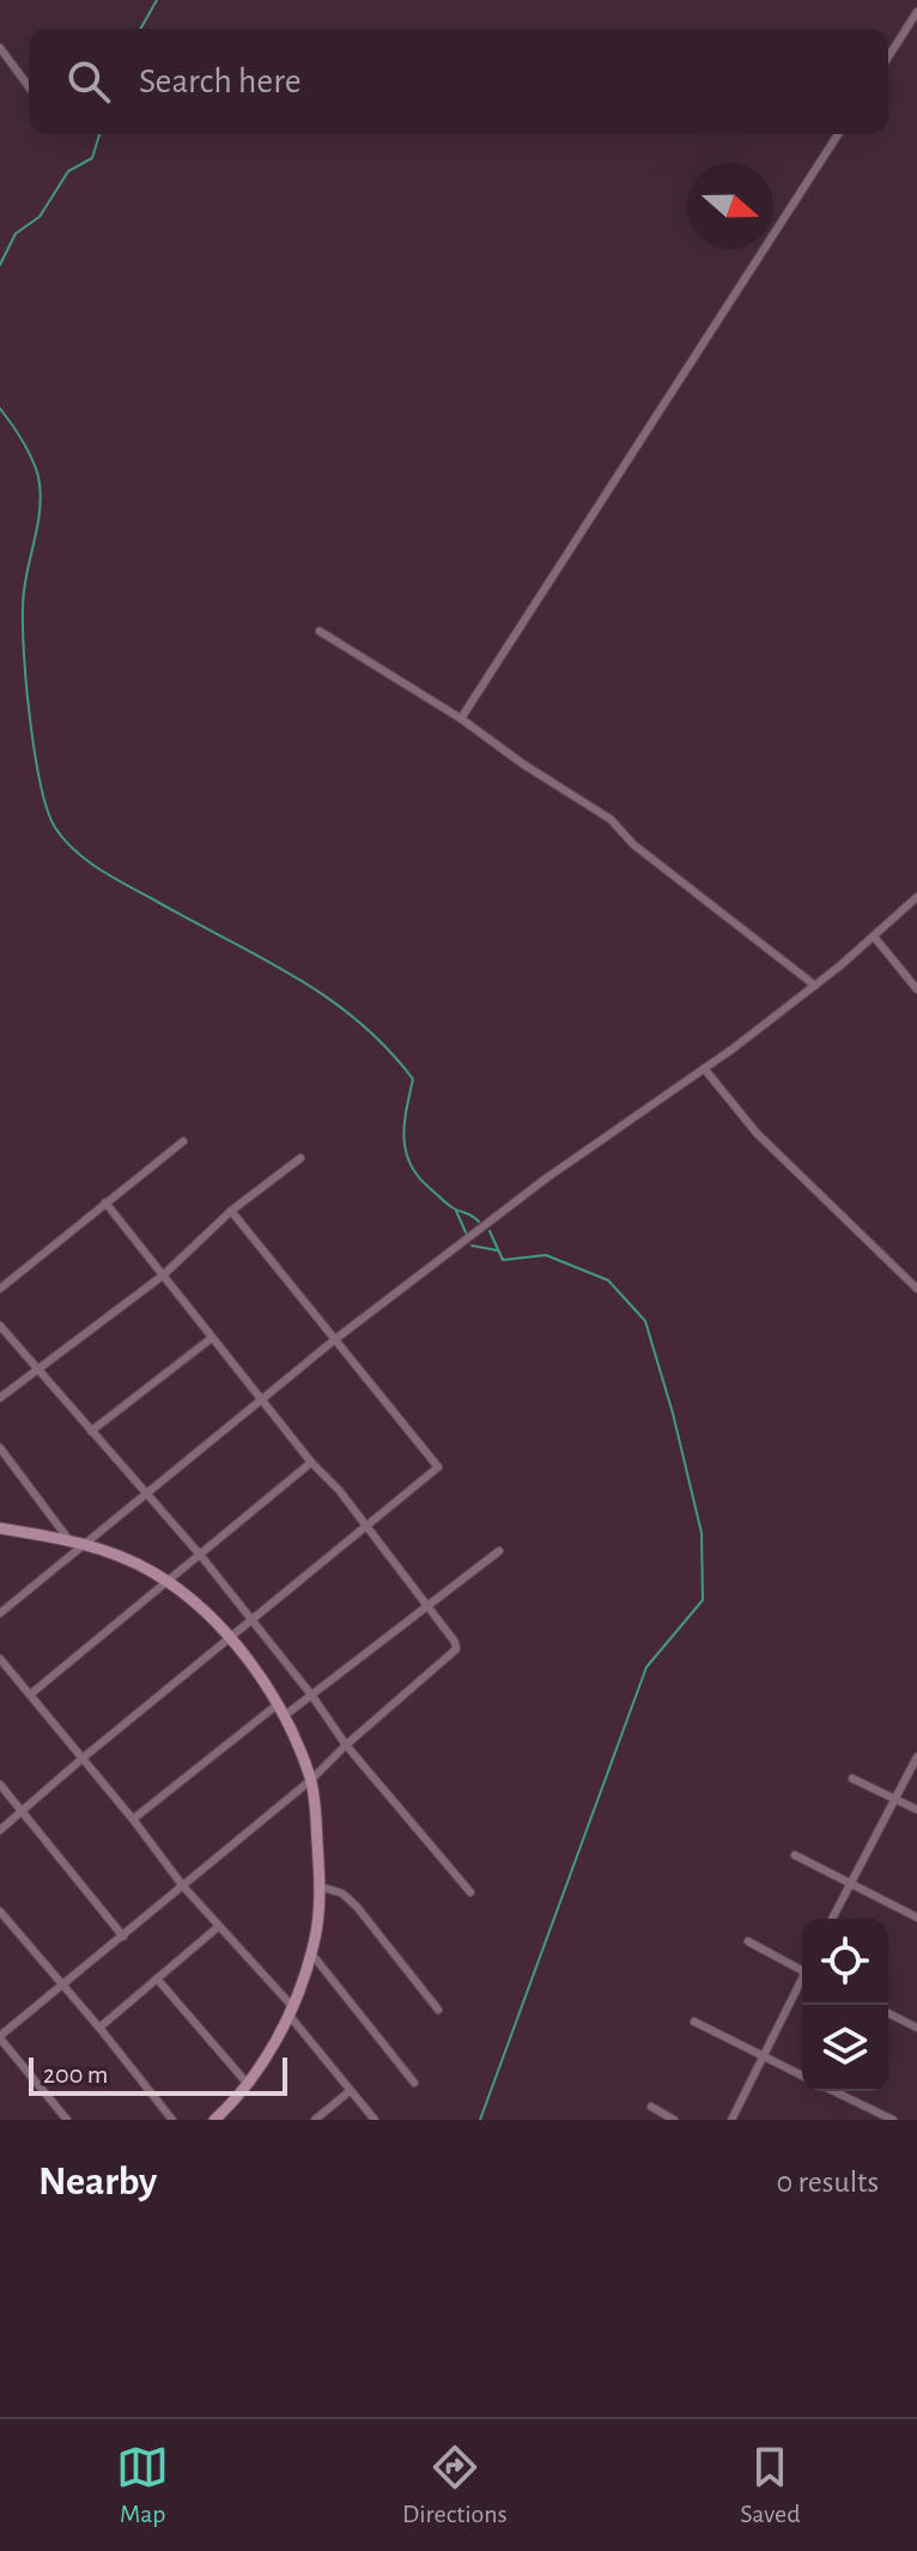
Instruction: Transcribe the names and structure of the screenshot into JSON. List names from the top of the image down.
{
  "scale_bar": "200 m",
  "north": "right",
  "page": {
    "search": "Search here",
    "scale": "200 m",
    "heading": ["Nearby", "0 results"],
    "nav": ["Map", "Directions", "Saved"]
  }
}
